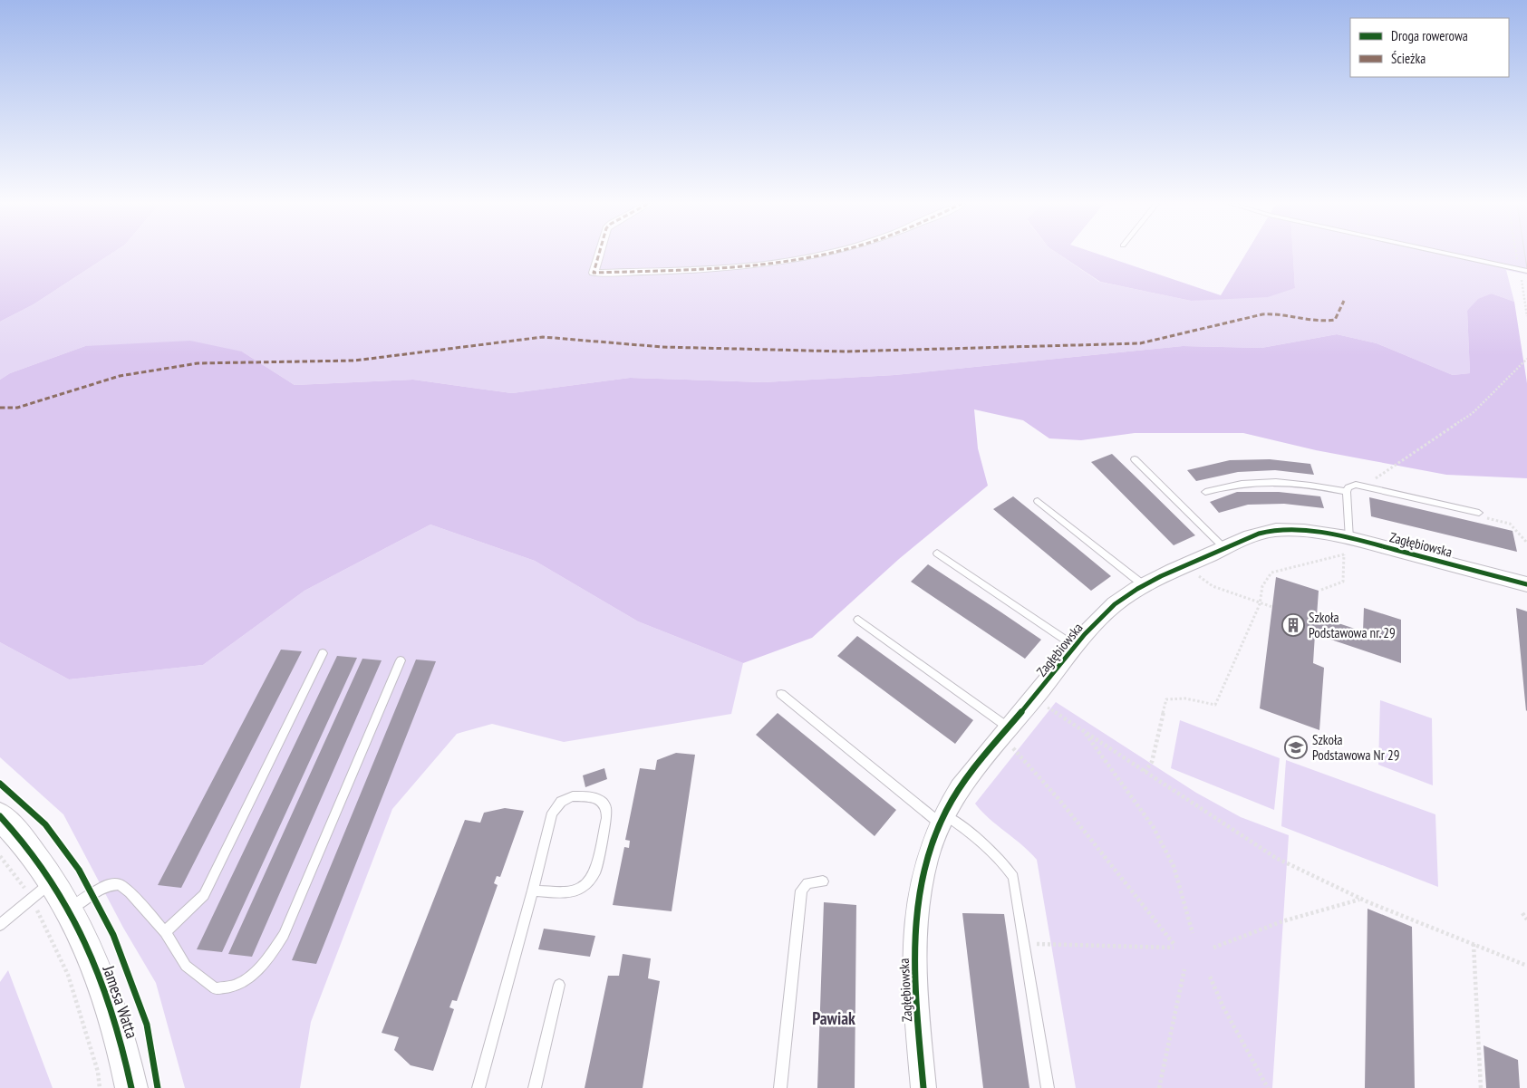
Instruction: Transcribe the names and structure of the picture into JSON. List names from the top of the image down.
{
  "streets": {
    "street": ["Zagłębiowska", "Jamesa Watta"]
  },
  "districts": ["Pawiak"],
  "places": {
    "building": ["Szkoła Podstawowa nr. 29"],
    "school or university": ["Szkoła Podstawowa Nr 29"]
  },
  "legend": ["Droga rowerowa", "Ścieżka"]
}
